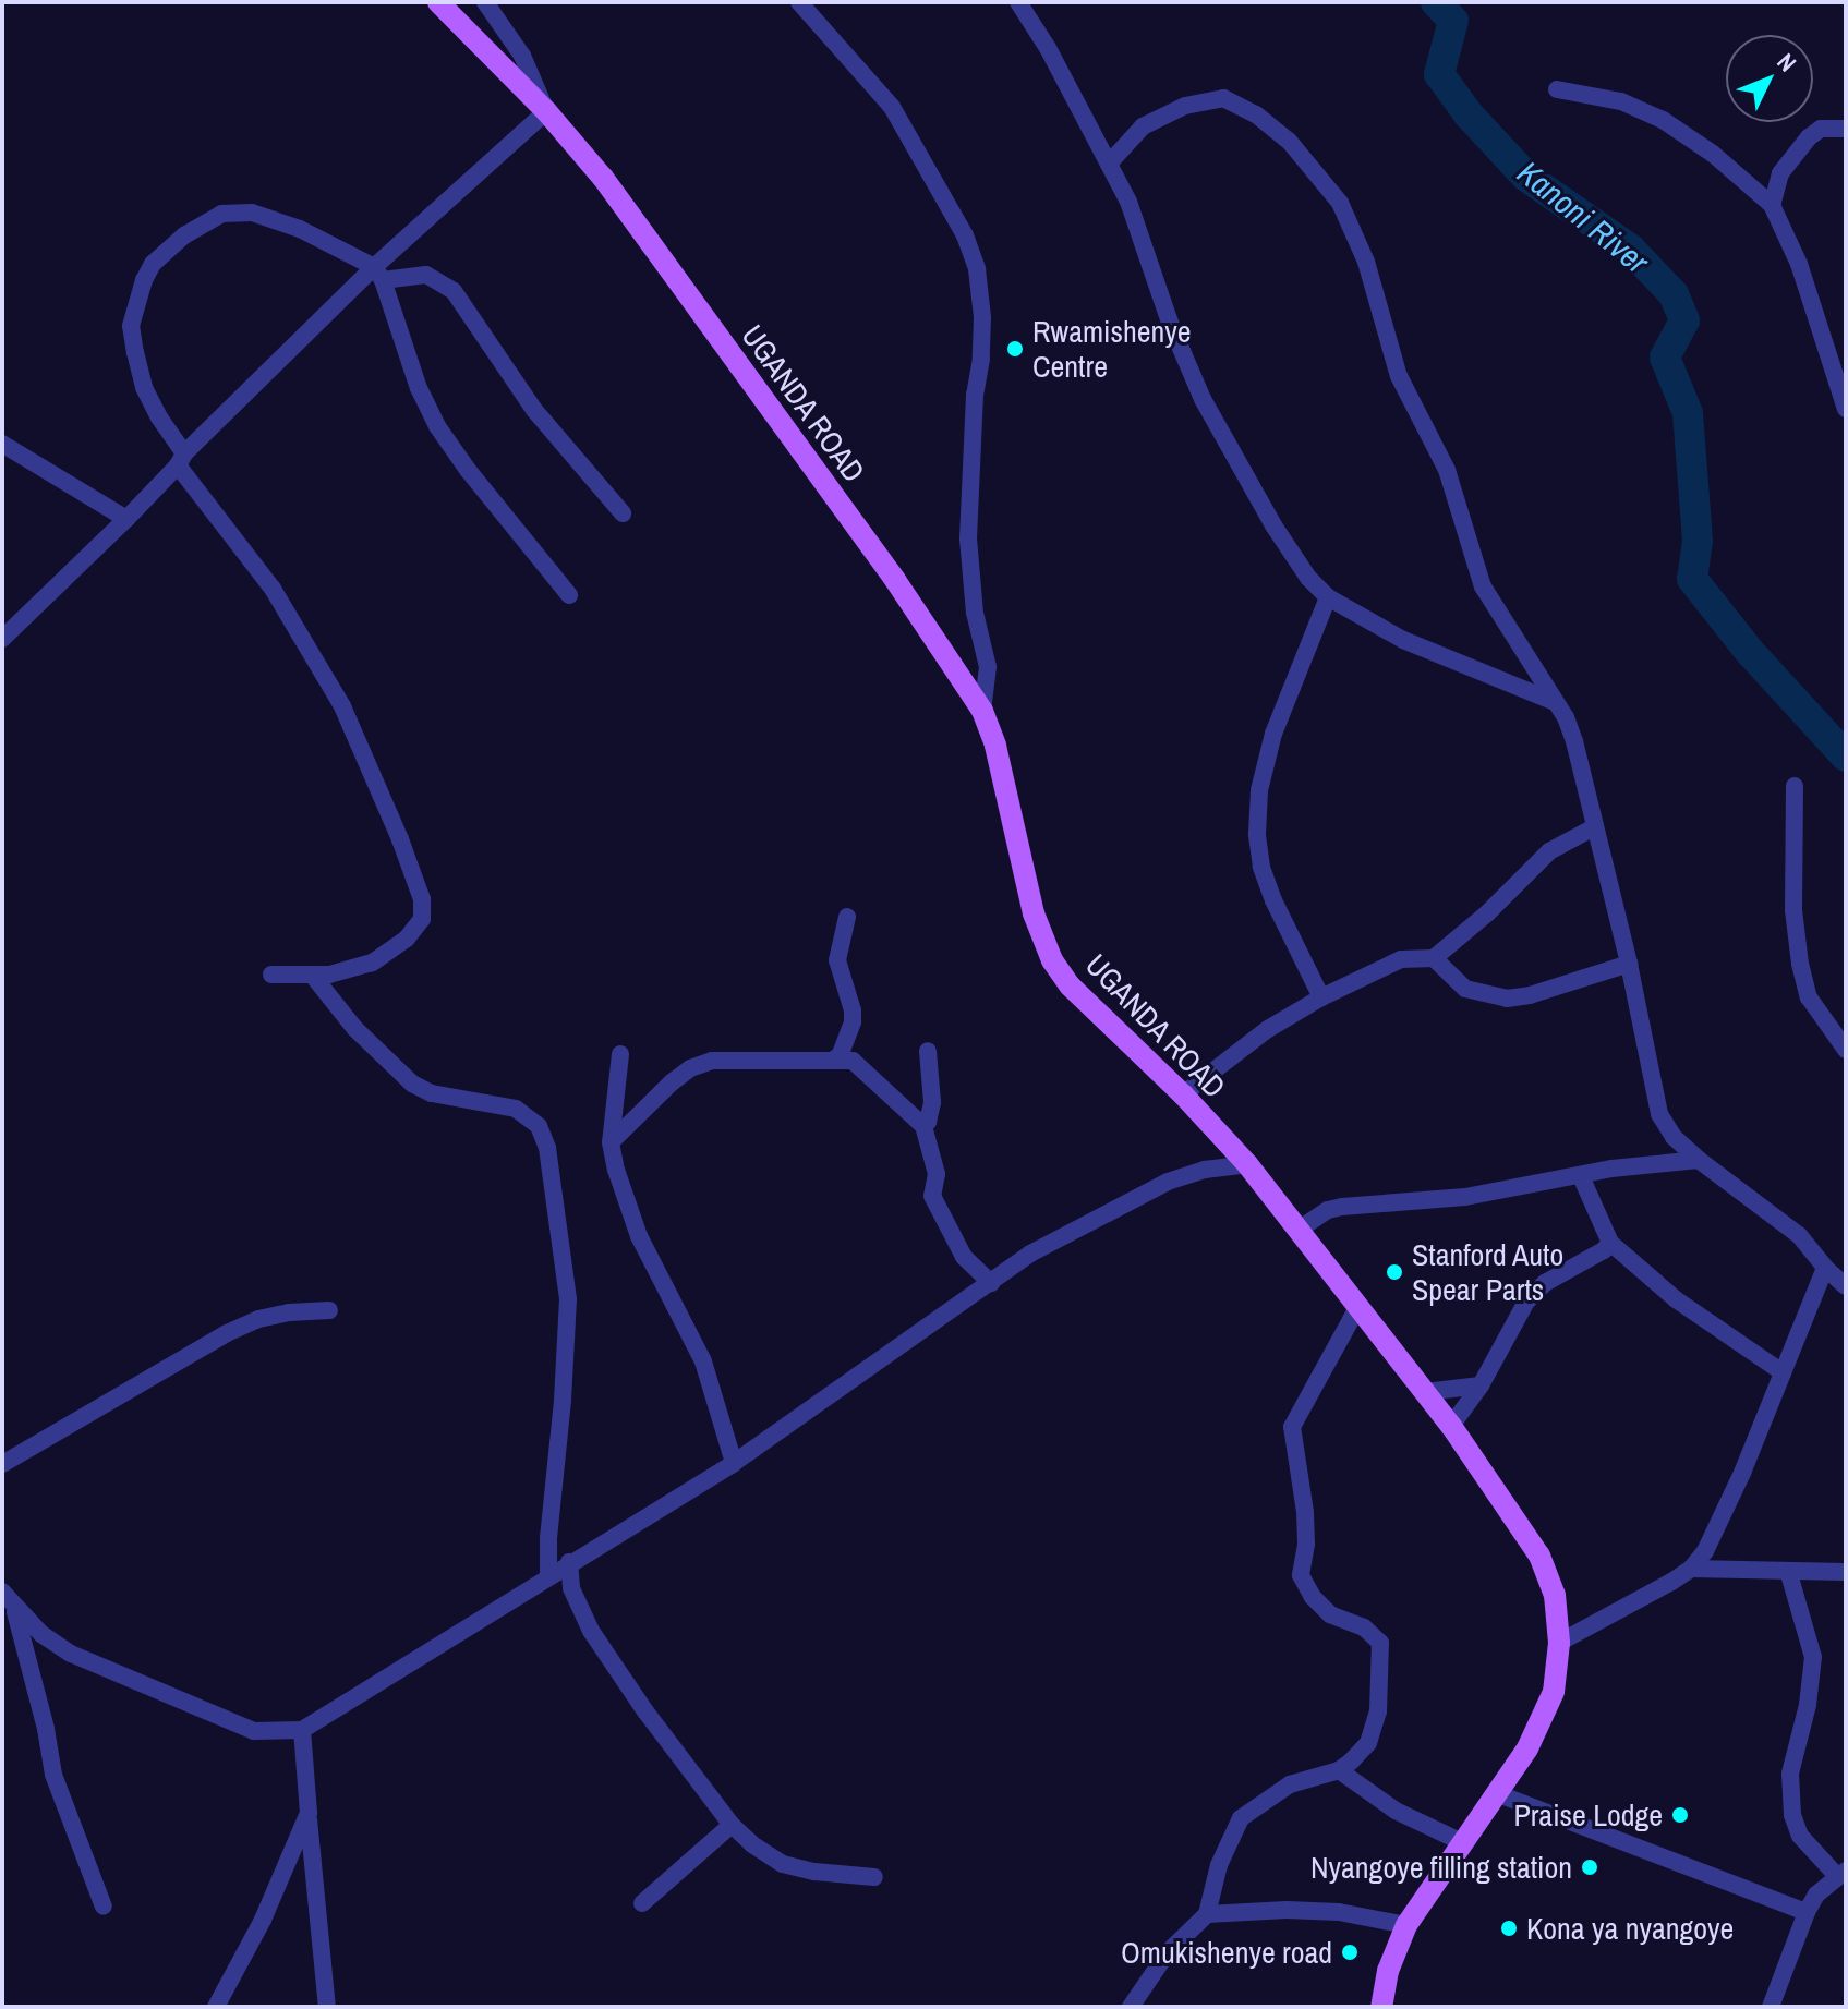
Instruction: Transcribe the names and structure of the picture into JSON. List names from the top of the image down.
{
  "streets": {
    "main road": ["UGANDA ROAD"]
  },
  "water": ["Kanoni River"],
  "places": [
    "Rwamishenye Centre",
    "Stanford Auto Spear Parts",
    "Praise Lodge",
    "Nyangoye filling station",
    "Kona ya nyangoye",
    "Omukishenye road"
  ],
  "north": "top right"
}
